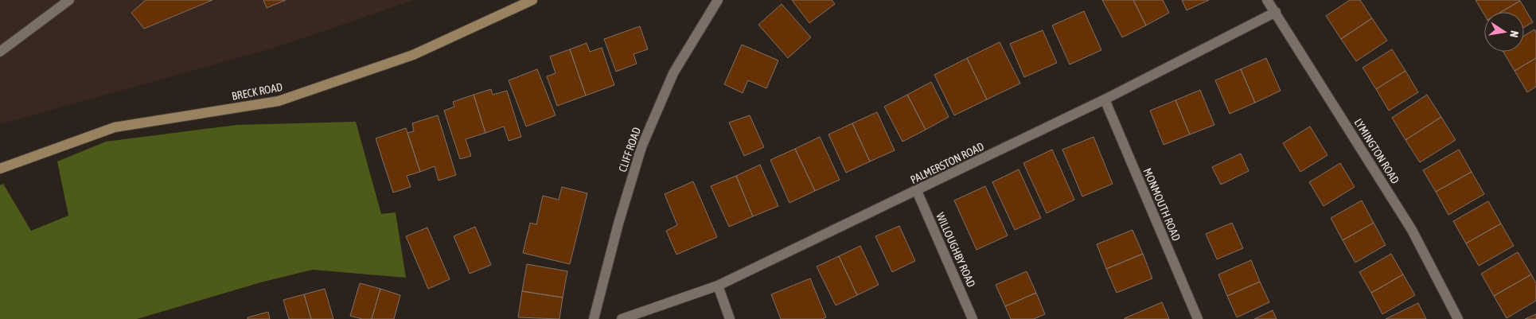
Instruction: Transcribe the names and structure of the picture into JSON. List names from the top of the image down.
{
  "streets": {
    "main road": ["BRECK ROAD"],
    "street": [
      "CLIFF ROAD",
      "LYMINGTON ROAD",
      "PALMERSTON ROAD",
      "MONMOUTH ROAD",
      "WILLOUGHBY ROAD"
    ]
  },
  "crossings": [
    ["LYMINGTON ROAD", "PALMERSTON ROAD"],
    ["PALMERSTON ROAD", "MONMOUTH ROAD"],
    ["PALMERSTON ROAD", "WILLOUGHBY ROAD"]
  ],
  "north": "right"
}
